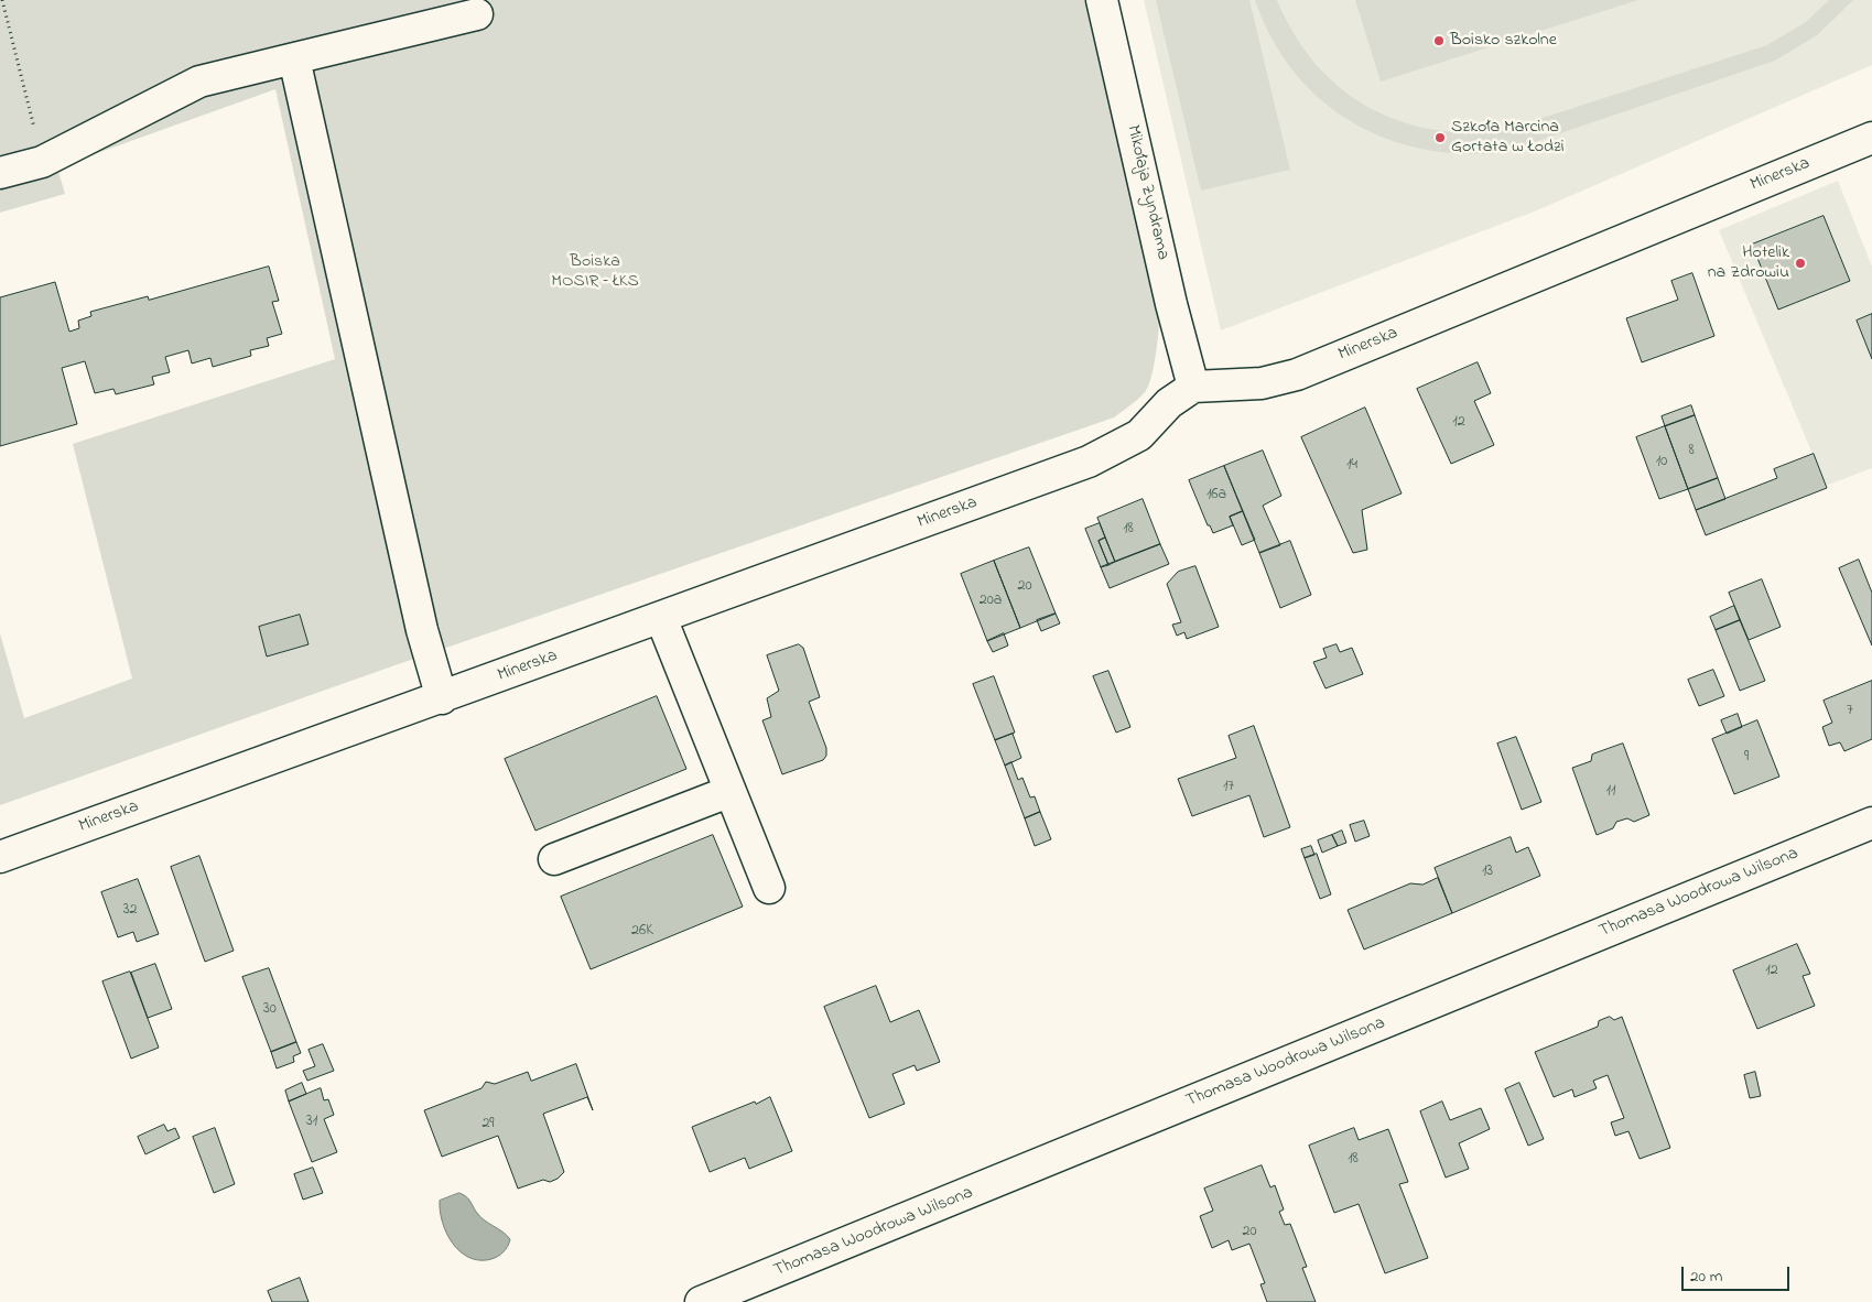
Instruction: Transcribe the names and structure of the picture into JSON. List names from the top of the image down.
{
  "streets": {
    "street": ["Minerska", "Mikołaja Zyndrama", "Thomasa Woodrowa Wilsona"]
  },
  "crossings": [
    ["Minerska", "Mikołaja Zyndrama"]
  ],
  "parks": ["Boiska MOSIR – ŁKS"],
  "places": ["Boisko szkolne", "Szkoła Marcina Gortata w Łodzi", "Hotelik na Zdrowiu"],
  "house_numbers": [
    "12",
    "8",
    "10",
    "14",
    "16a",
    "18",
    "20",
    "20a",
    "7",
    "9",
    "17",
    "11",
    "13",
    "32",
    "26K",
    "12",
    "30",
    "31",
    "29",
    "18",
    "20"
  ],
  "scale_bar": "20 m"
}
